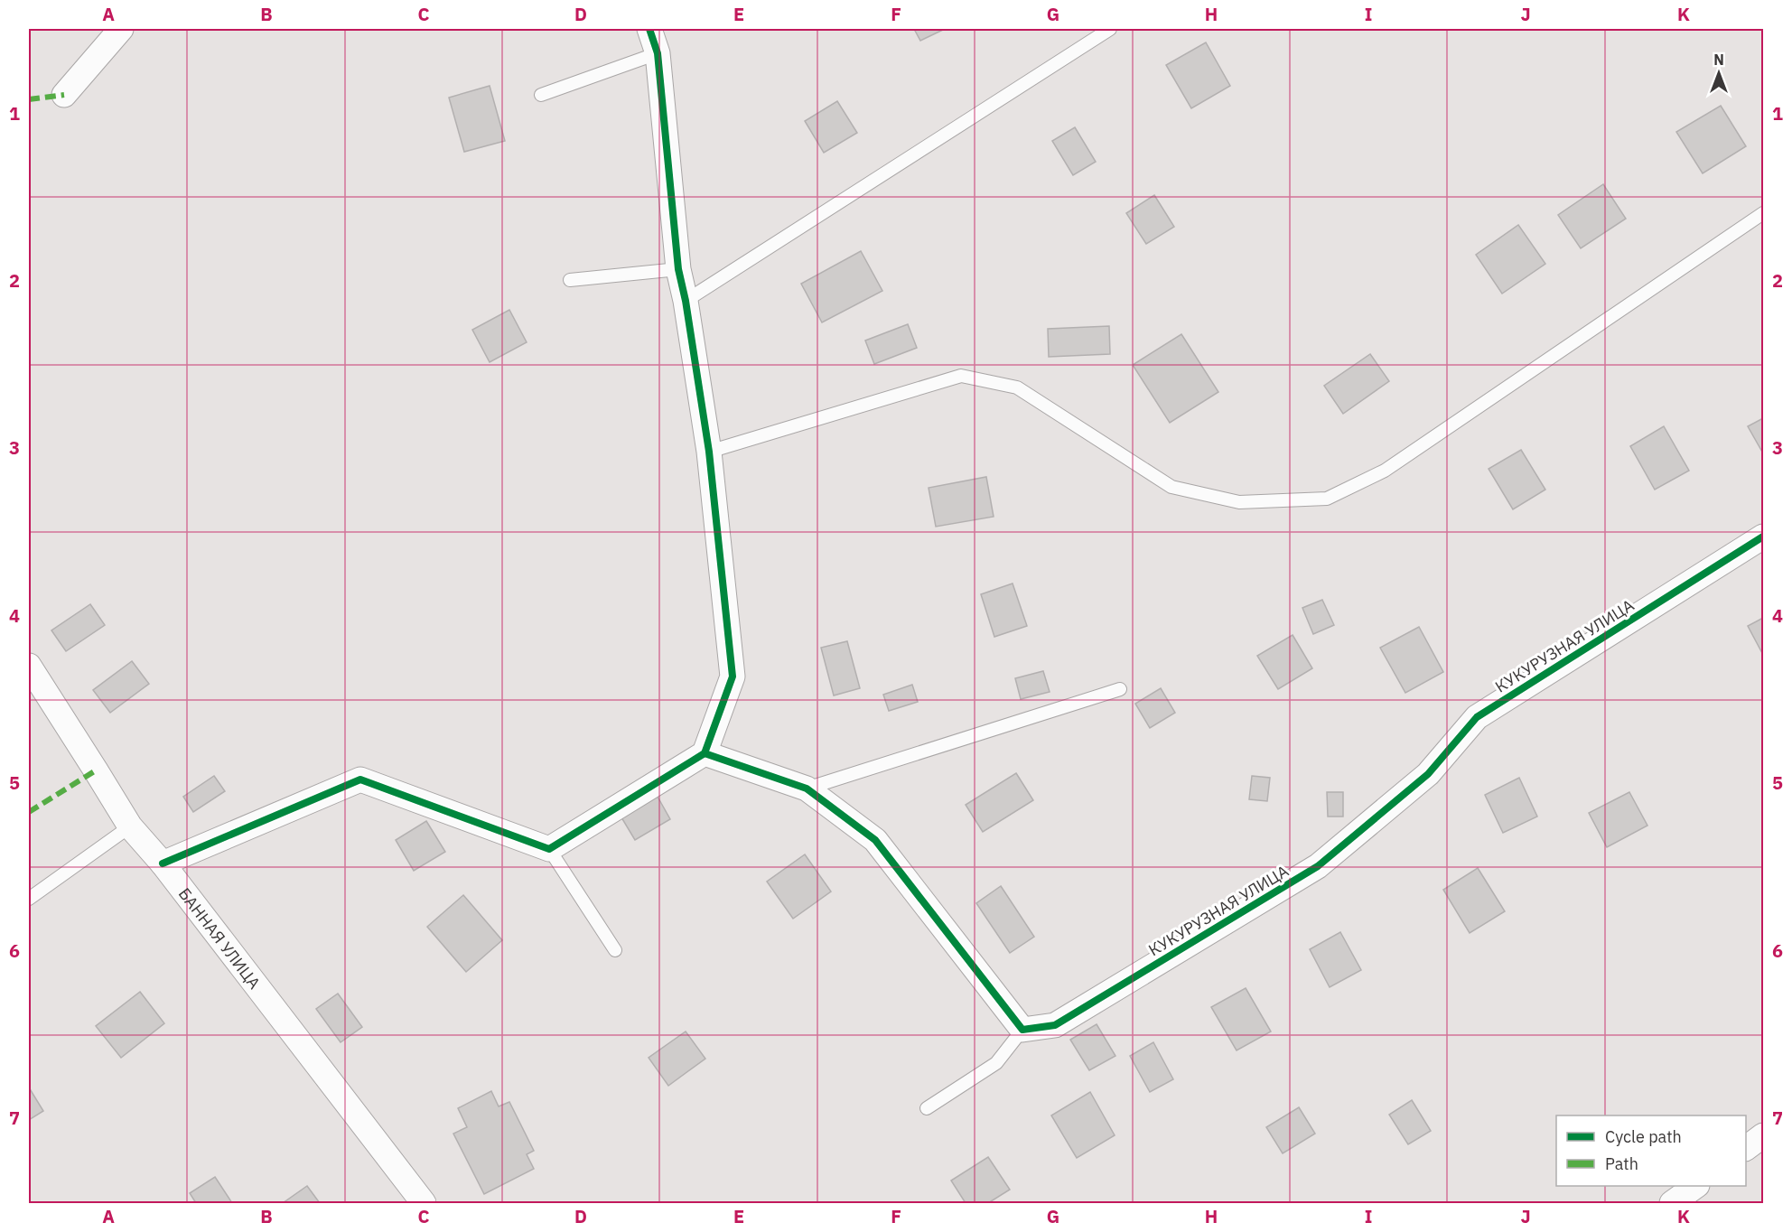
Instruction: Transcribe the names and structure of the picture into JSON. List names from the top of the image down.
{
  "streets": {
    "street": ["КУКУРУЗНАЯ УЛИЦА", "БАННАЯ УЛИЦА"]
  },
  "legend": ["Cycle path", "Path"],
  "north": "top",
  "grid": {
    "columns": [
      "A",
      "B",
      "C",
      "D",
      "E",
      "F",
      "G",
      "H",
      "I",
      "J",
      "K"
    ],
    "rows": [
      "1",
      "2",
      "3",
      "4",
      "5",
      "6",
      "7"
    ]
  }
}
